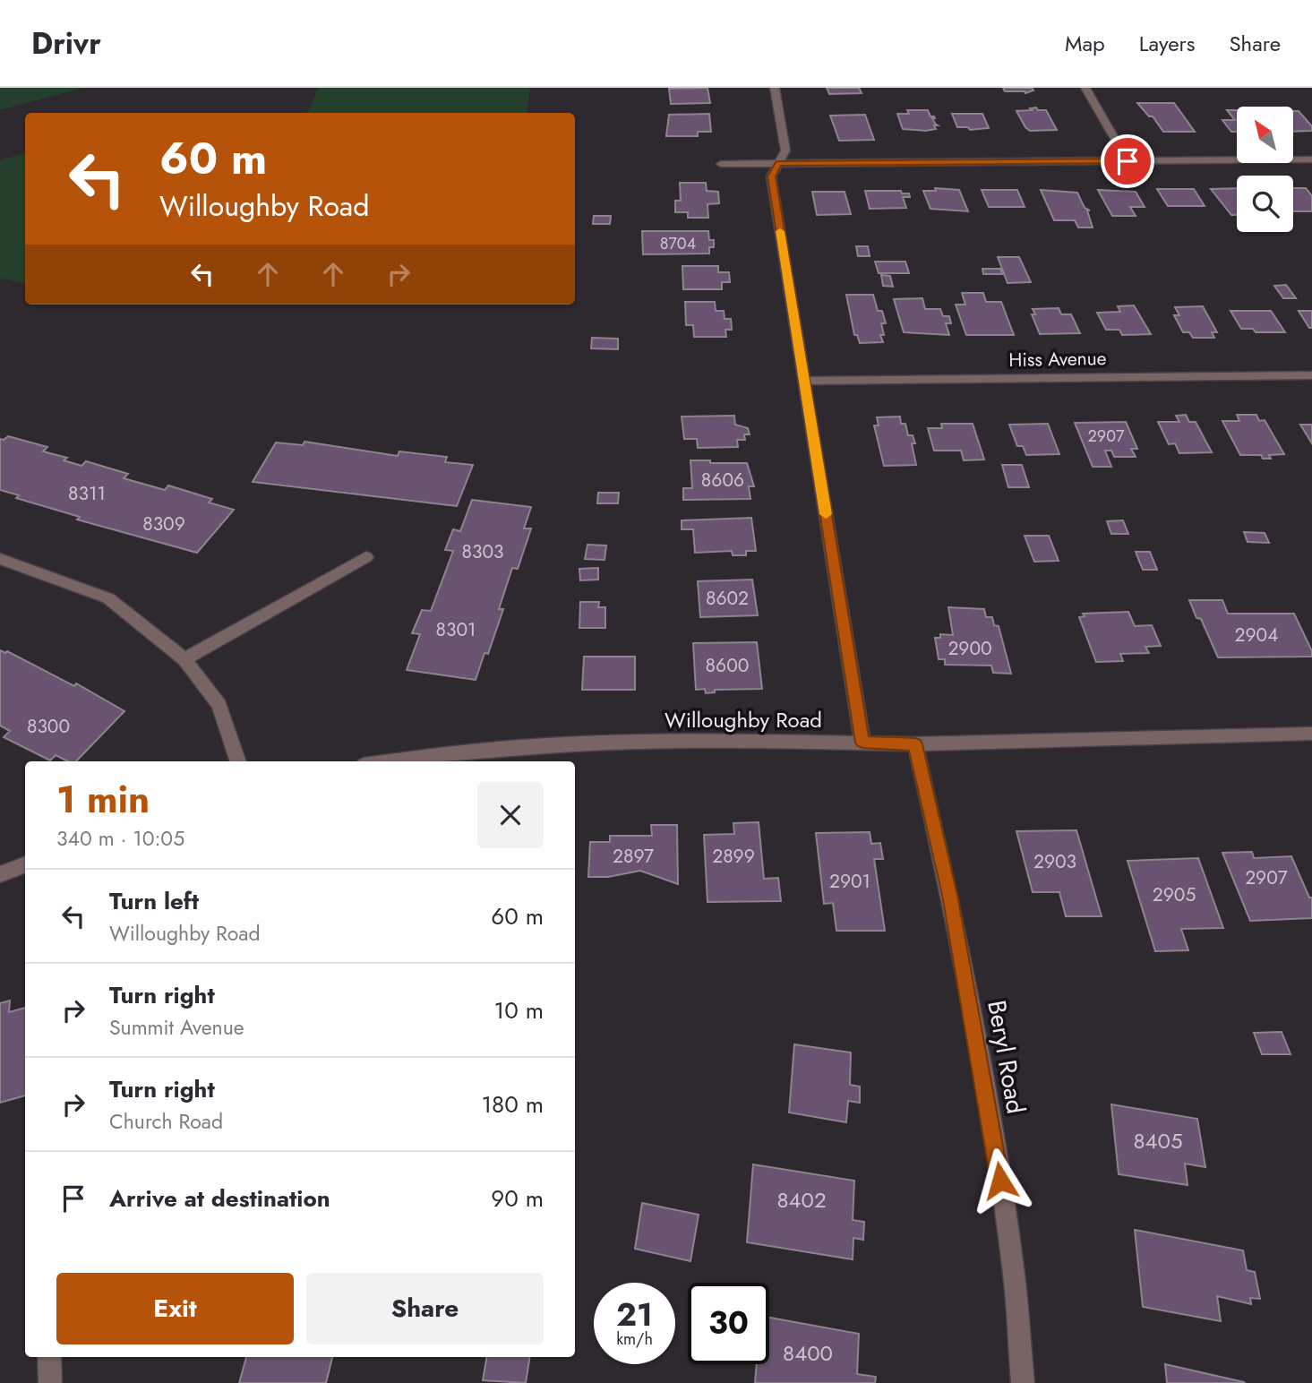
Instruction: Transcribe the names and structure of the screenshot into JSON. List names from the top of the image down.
{
  "streets": {
    "street": ["Hiss Avenue", "Willoughby Road", "Beryl Road"]
  },
  "crossings": [
    ["Willoughby Road", "Beryl Road"]
  ],
  "house_numbers": [
    "8704",
    "2907",
    "8606",
    "8311",
    "8309",
    "8303",
    "8602",
    "8301",
    "2904",
    "2900",
    "8600",
    "8300",
    "2897",
    "2899",
    "2903",
    "2907",
    "2901",
    "2905",
    "8405",
    "8402",
    "8400"
  ],
  "north": "top left",
  "page": {
    "header": "Drivr",
    "nav": ["Map", "Layers", "Share"],
    "turn": ["60 m", "Willoughby Road"],
    "heading": ["1 min", "340 m · 10:05"],
    "list": [
      {
        "name": "Turn left",
        "note": "Willoughby Road",
        "value": "60 m"
      },
      {
        "name": "Turn right",
        "note": "Summit Avenue",
        "value": "10 m"
      },
      {
        "name": "Turn right",
        "note": "Church Road",
        "value": "180 m"
      },
      {
        "name": "Arrive at destination",
        "value": "90 m"
      }
    ],
    "buttons": ["Exit", "Share"],
    "speed": "21 km/h",
    "limit": "30"
  }
}
